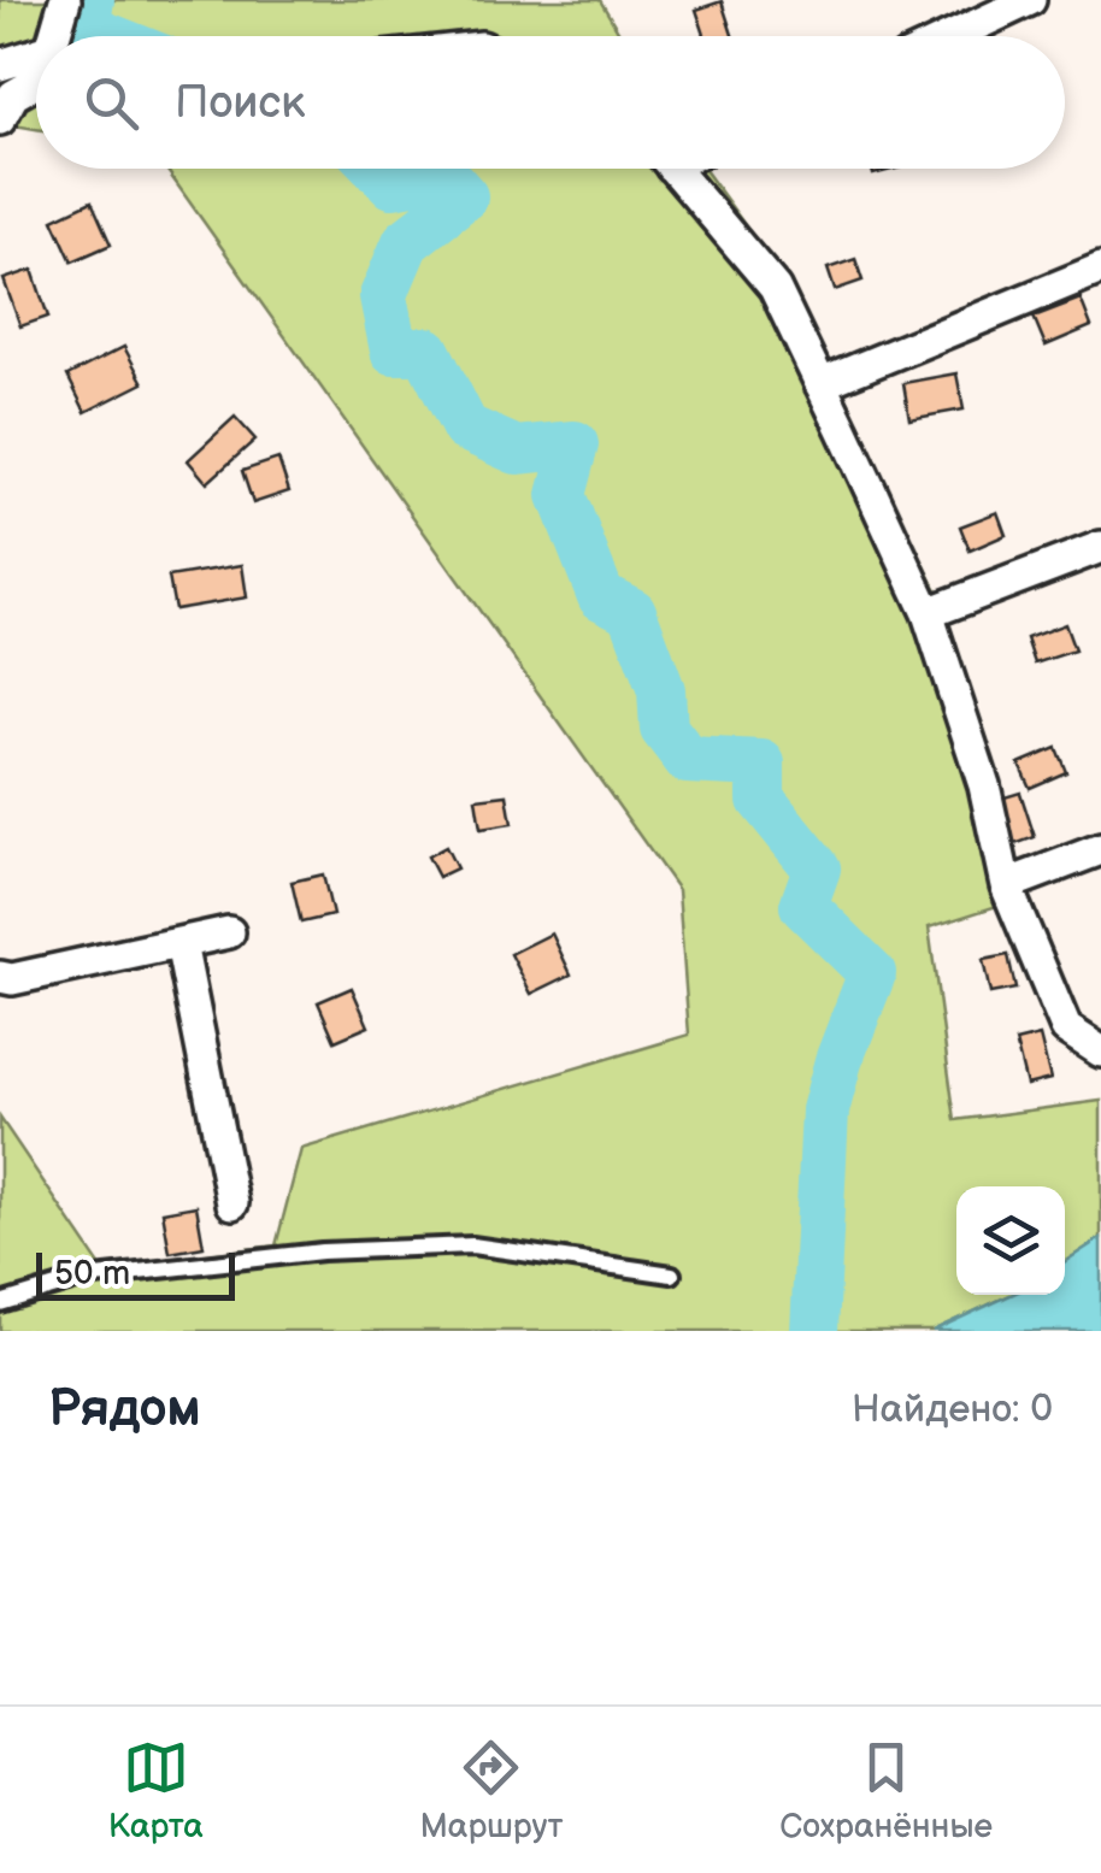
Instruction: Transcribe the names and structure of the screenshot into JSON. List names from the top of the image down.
{
  "scale_bar": "50 m",
  "page": {
    "search": "Поиск",
    "scale": "50 m",
    "heading": ["Рядом", "Найдено: 0"],
    "nav": ["Карта", "Маршрут", "Сохранённые"]
  }
}
